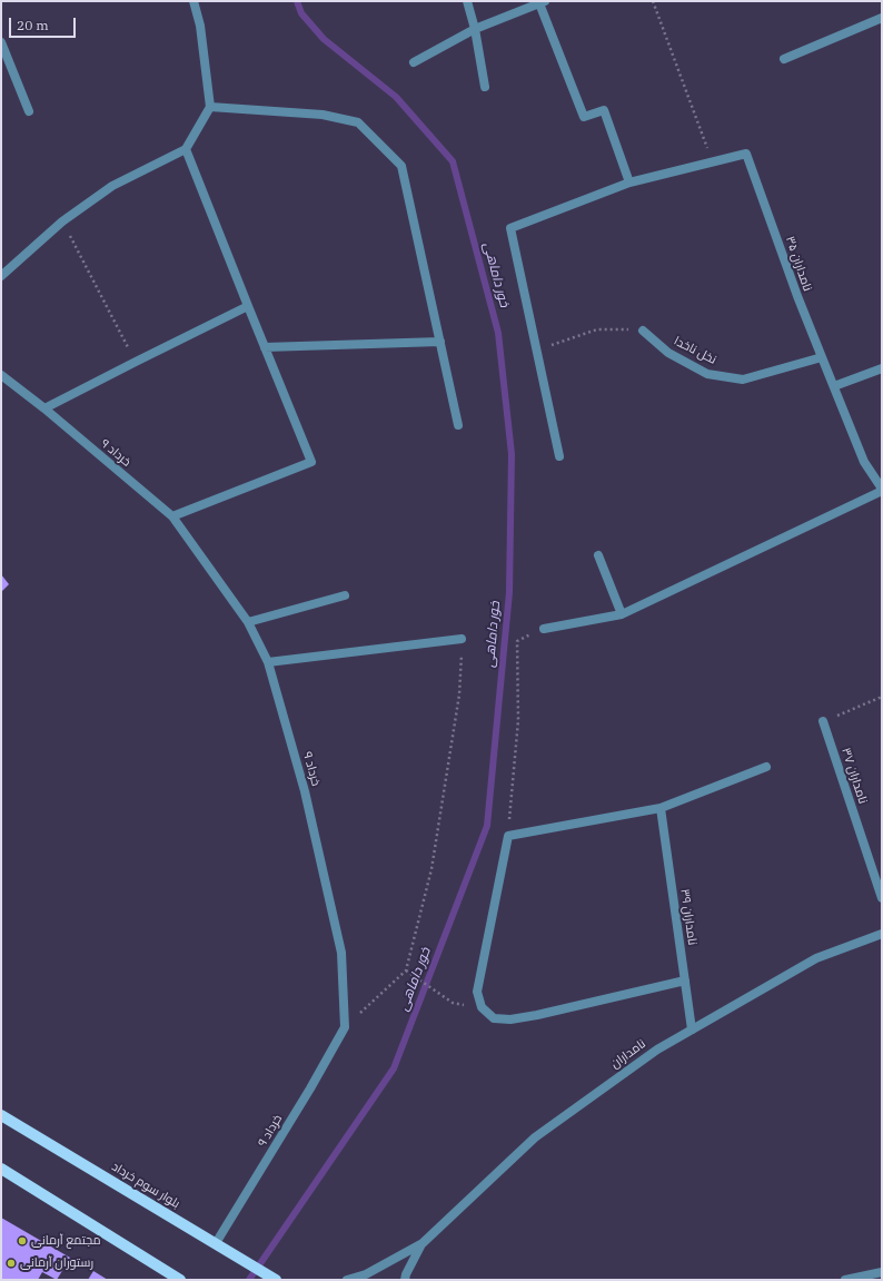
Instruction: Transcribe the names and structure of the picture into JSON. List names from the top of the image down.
{
  "streets": {
    "main road": ["بلوار سوم خرداد"],
    "street": [
      "نامداران ۳۵",
      "نخل ناخدا",
      "خرداد ۹",
      "نامداران ۳۷",
      "نامداران ۳۹",
      "نامداران"
    ]
  },
  "crossings": [
    ["نامداران ۳۵", "نخل ناخدا"],
    ["خرداد ۹", "بلوار سوم خرداد"],
    ["نامداران ۳۹", "نامداران"]
  ],
  "water": ["خور داماهی"],
  "places": ["مجتمع آرمانی", "رستوران آرمانی"],
  "scale_bar": "20 m"
}
